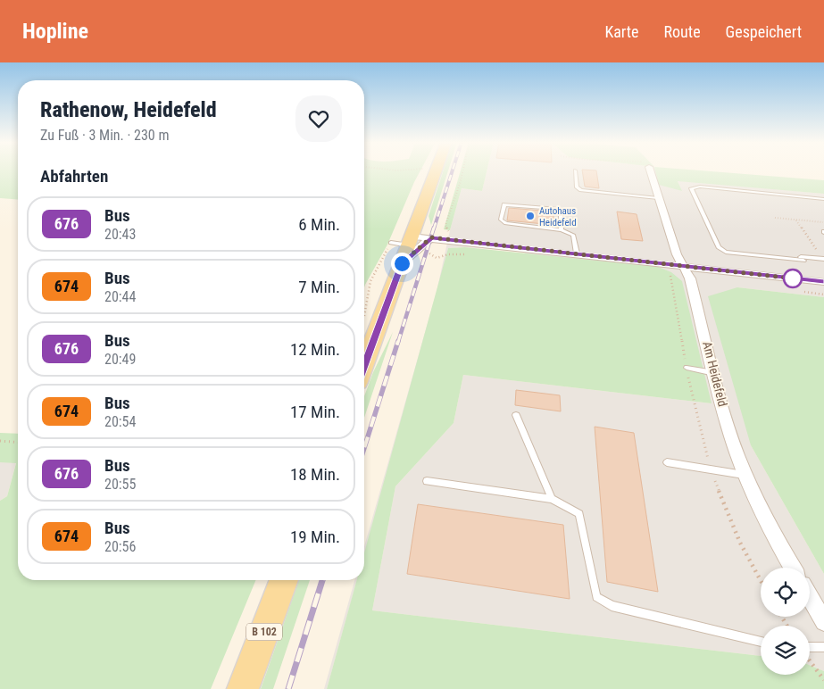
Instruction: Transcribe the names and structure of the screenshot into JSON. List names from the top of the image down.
{
  "streets": {
    "main road": ["B 102"],
    "street": ["Am Heidefeld"]
  },
  "places": ["Autohaus Heidefeld"],
  "lines": ["bus line 676"],
  "page": {
    "header": "Hopline",
    "nav": ["Karte", "Route", "Gespeichert"],
    "heading": [
      ["Rathenow, Heidefeld", "Zu Fuß · 3 Min. · 230 m"],
      "Abfahrten"
    ],
    "list": [
      {
        "mark": "676",
        "name": "Bus",
        "note": "20:43",
        "value": "6 Min."
      },
      {
        "mark": "674",
        "name": "Bus",
        "note": "20:44",
        "value": "7 Min."
      },
      {
        "mark": "676",
        "name": "Bus",
        "note": "20:49",
        "value": "12 Min."
      },
      {
        "mark": "674",
        "name": "Bus",
        "note": "20:54",
        "value": "17 Min."
      },
      {
        "mark": "676",
        "name": "Bus",
        "note": "20:55",
        "value": "18 Min."
      },
      {
        "mark": "674",
        "name": "Bus",
        "note": "20:56",
        "value": "19 Min."
      }
    ]
  }
}
